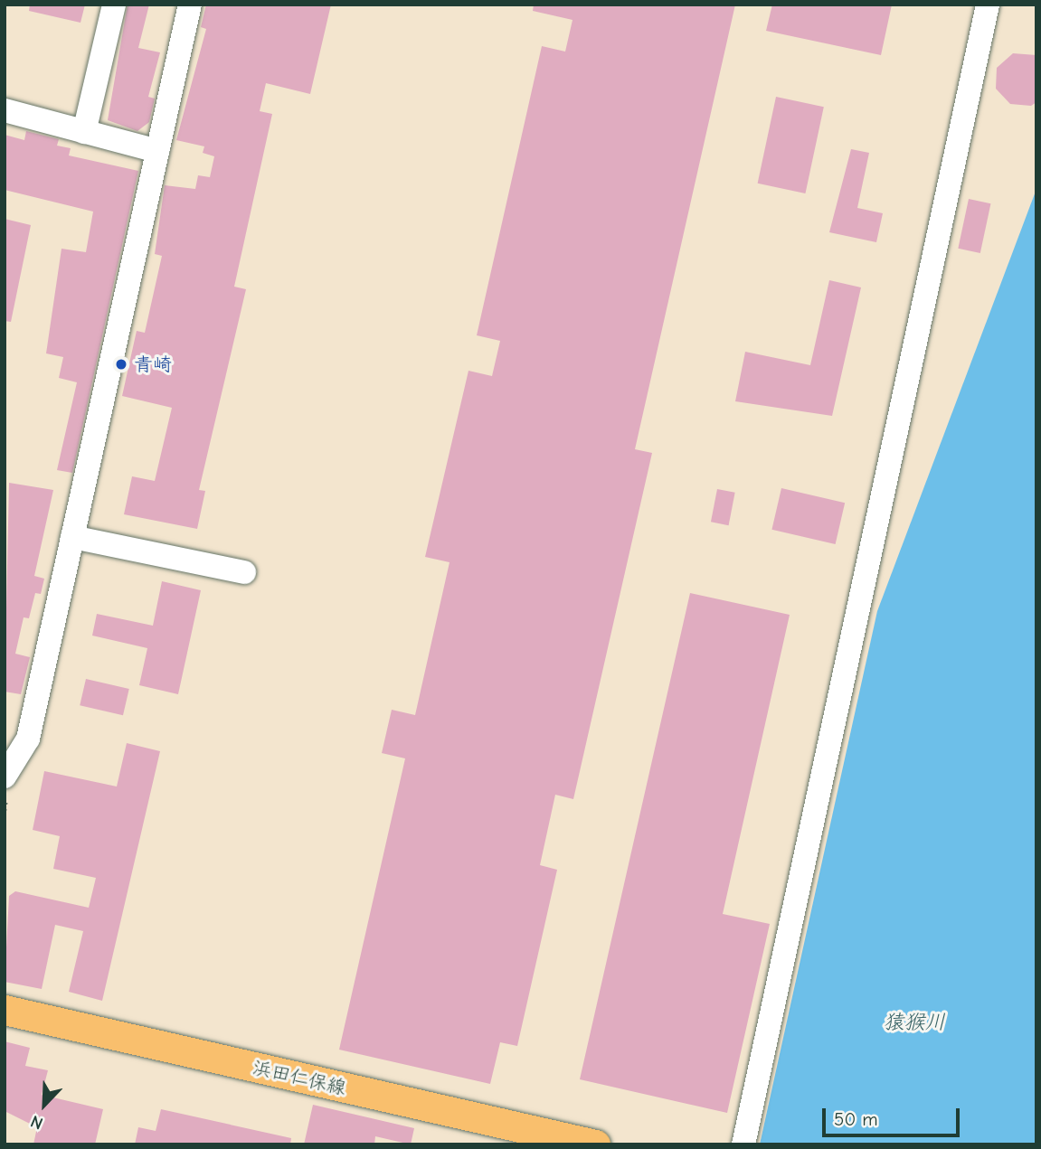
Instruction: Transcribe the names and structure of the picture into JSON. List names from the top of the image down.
{
  "streets": {
    "main road": ["浜田仁保線"]
  },
  "water": ["猿猴川"],
  "places": ["青崎"],
  "scale_bar": "50 m",
  "north": "bottom left"
}
